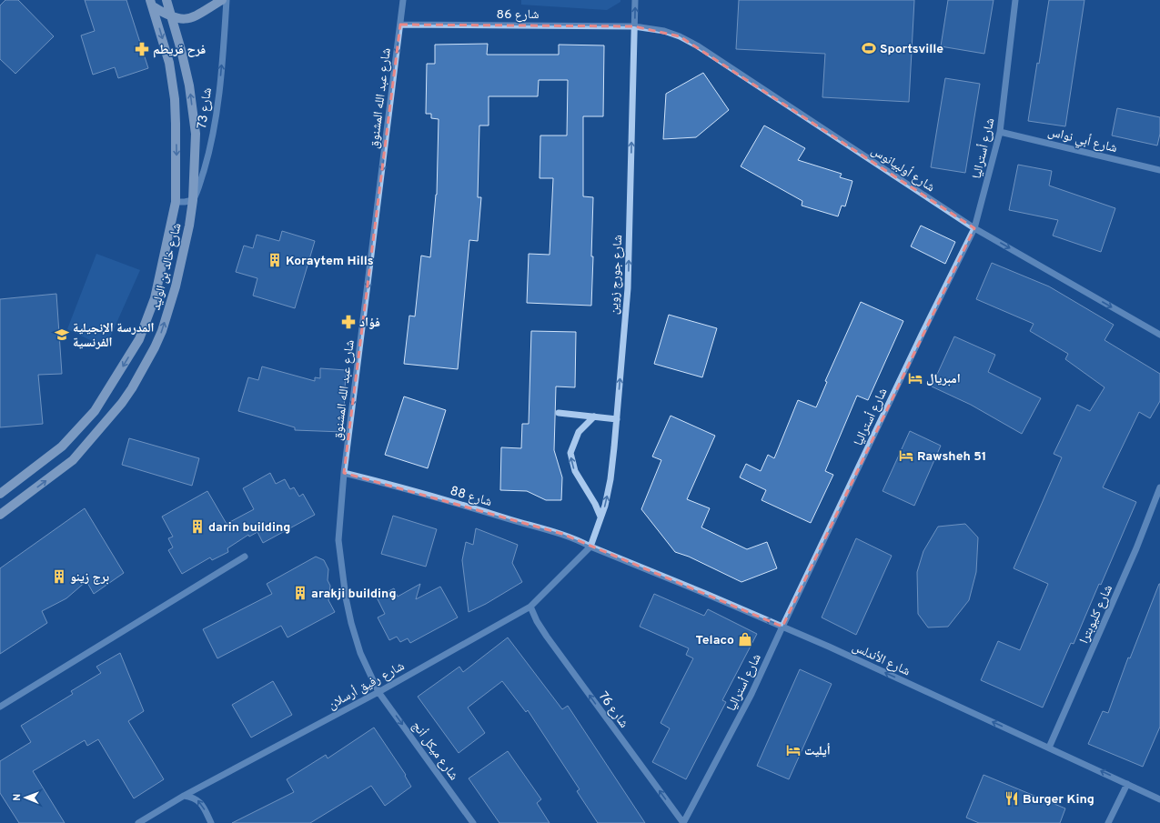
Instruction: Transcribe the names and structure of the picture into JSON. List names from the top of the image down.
{
  "streets": {
    "main road": ["شارع خالد بن الوليد"],
    "street": [
      "شارع 86",
      "شارع عبد الله المشنوق",
      "شارع 73",
      "شارع أبي نواس",
      "شارع أستراليا",
      "شارع أولبيانوس",
      "شارع جورج زوين",
      "شارع 88",
      "شارع كليوبترا",
      "شارع الأندلس",
      "شارع رفيق أرسلان",
      "شارع 76",
      "شارع ميكل أنج"
    ]
  },
  "crossings": [
    ["شارع 86", "شارع عبد الله المشنوق"],
    ["شارع 86", "شارع أولبيانوس"],
    ["شارع 86", "شارع جورج زوين"],
    ["شارع عبد الله المشنوق", "شارع 88"],
    ["شارع عبد الله المشنوق", "شارع رفيق أرسلان"],
    ["شارع عبد الله المشنوق", "شارع ميكل أنج"],
    ["شارع 73", "شارع خالد بن الوليد"],
    ["شارع أبي نواس", "شارع أستراليا"],
    ["شارع أستراليا", "شارع أولبيانوس"],
    ["شارع أستراليا", "شارع الأندلس"],
    ["شارع أستراليا", "شارع 76"],
    ["شارع أولبيانوس", "شارع جورج زوين"],
    ["شارع جورج زوين", "شارع 88"],
    ["شارع جورج زوين", "شارع الأندلس"],
    ["شارع جورج زوين", "شارع رفيق أرسلان"],
    ["شارع 88", "شارع الأندلس"],
    ["شارع 88", "شارع رفيق أرسلان"],
    ["شارع كليوبترا", "شارع الأندلس"],
    ["شارع الأندلس", "شارع رفيق أرسلان"],
    ["شارع رفيق أرسلان", "شارع 76"],
    ["شارع رفيق أرسلان", "شارع ميكل أنج"]
  ],
  "one_way": [
    "شارع عبد الله المشنوق",
    "شارع 73",
    "شارع جورج زوين",
    "شارع الأندلس",
    "شارع 76",
    "شارع ميكل أنج"
  ],
  "places": {
    "sports": ["Sportsville"],
    "pharmacy": ["فرح قريطم", "فؤاد"],
    "building": [
      "Koraytem Hills",
      "darin building",
      "برج زينو",
      "arakji building"
    ],
    "school or university": ["المدرسة الإنجيلية الفرنسية"],
    "hotel": ["امبريال", "Rawsheh 51", "أيليت"],
    "shop": ["Telaco"],
    "restaurant": ["Burger King"]
  },
  "north": "left"
}
